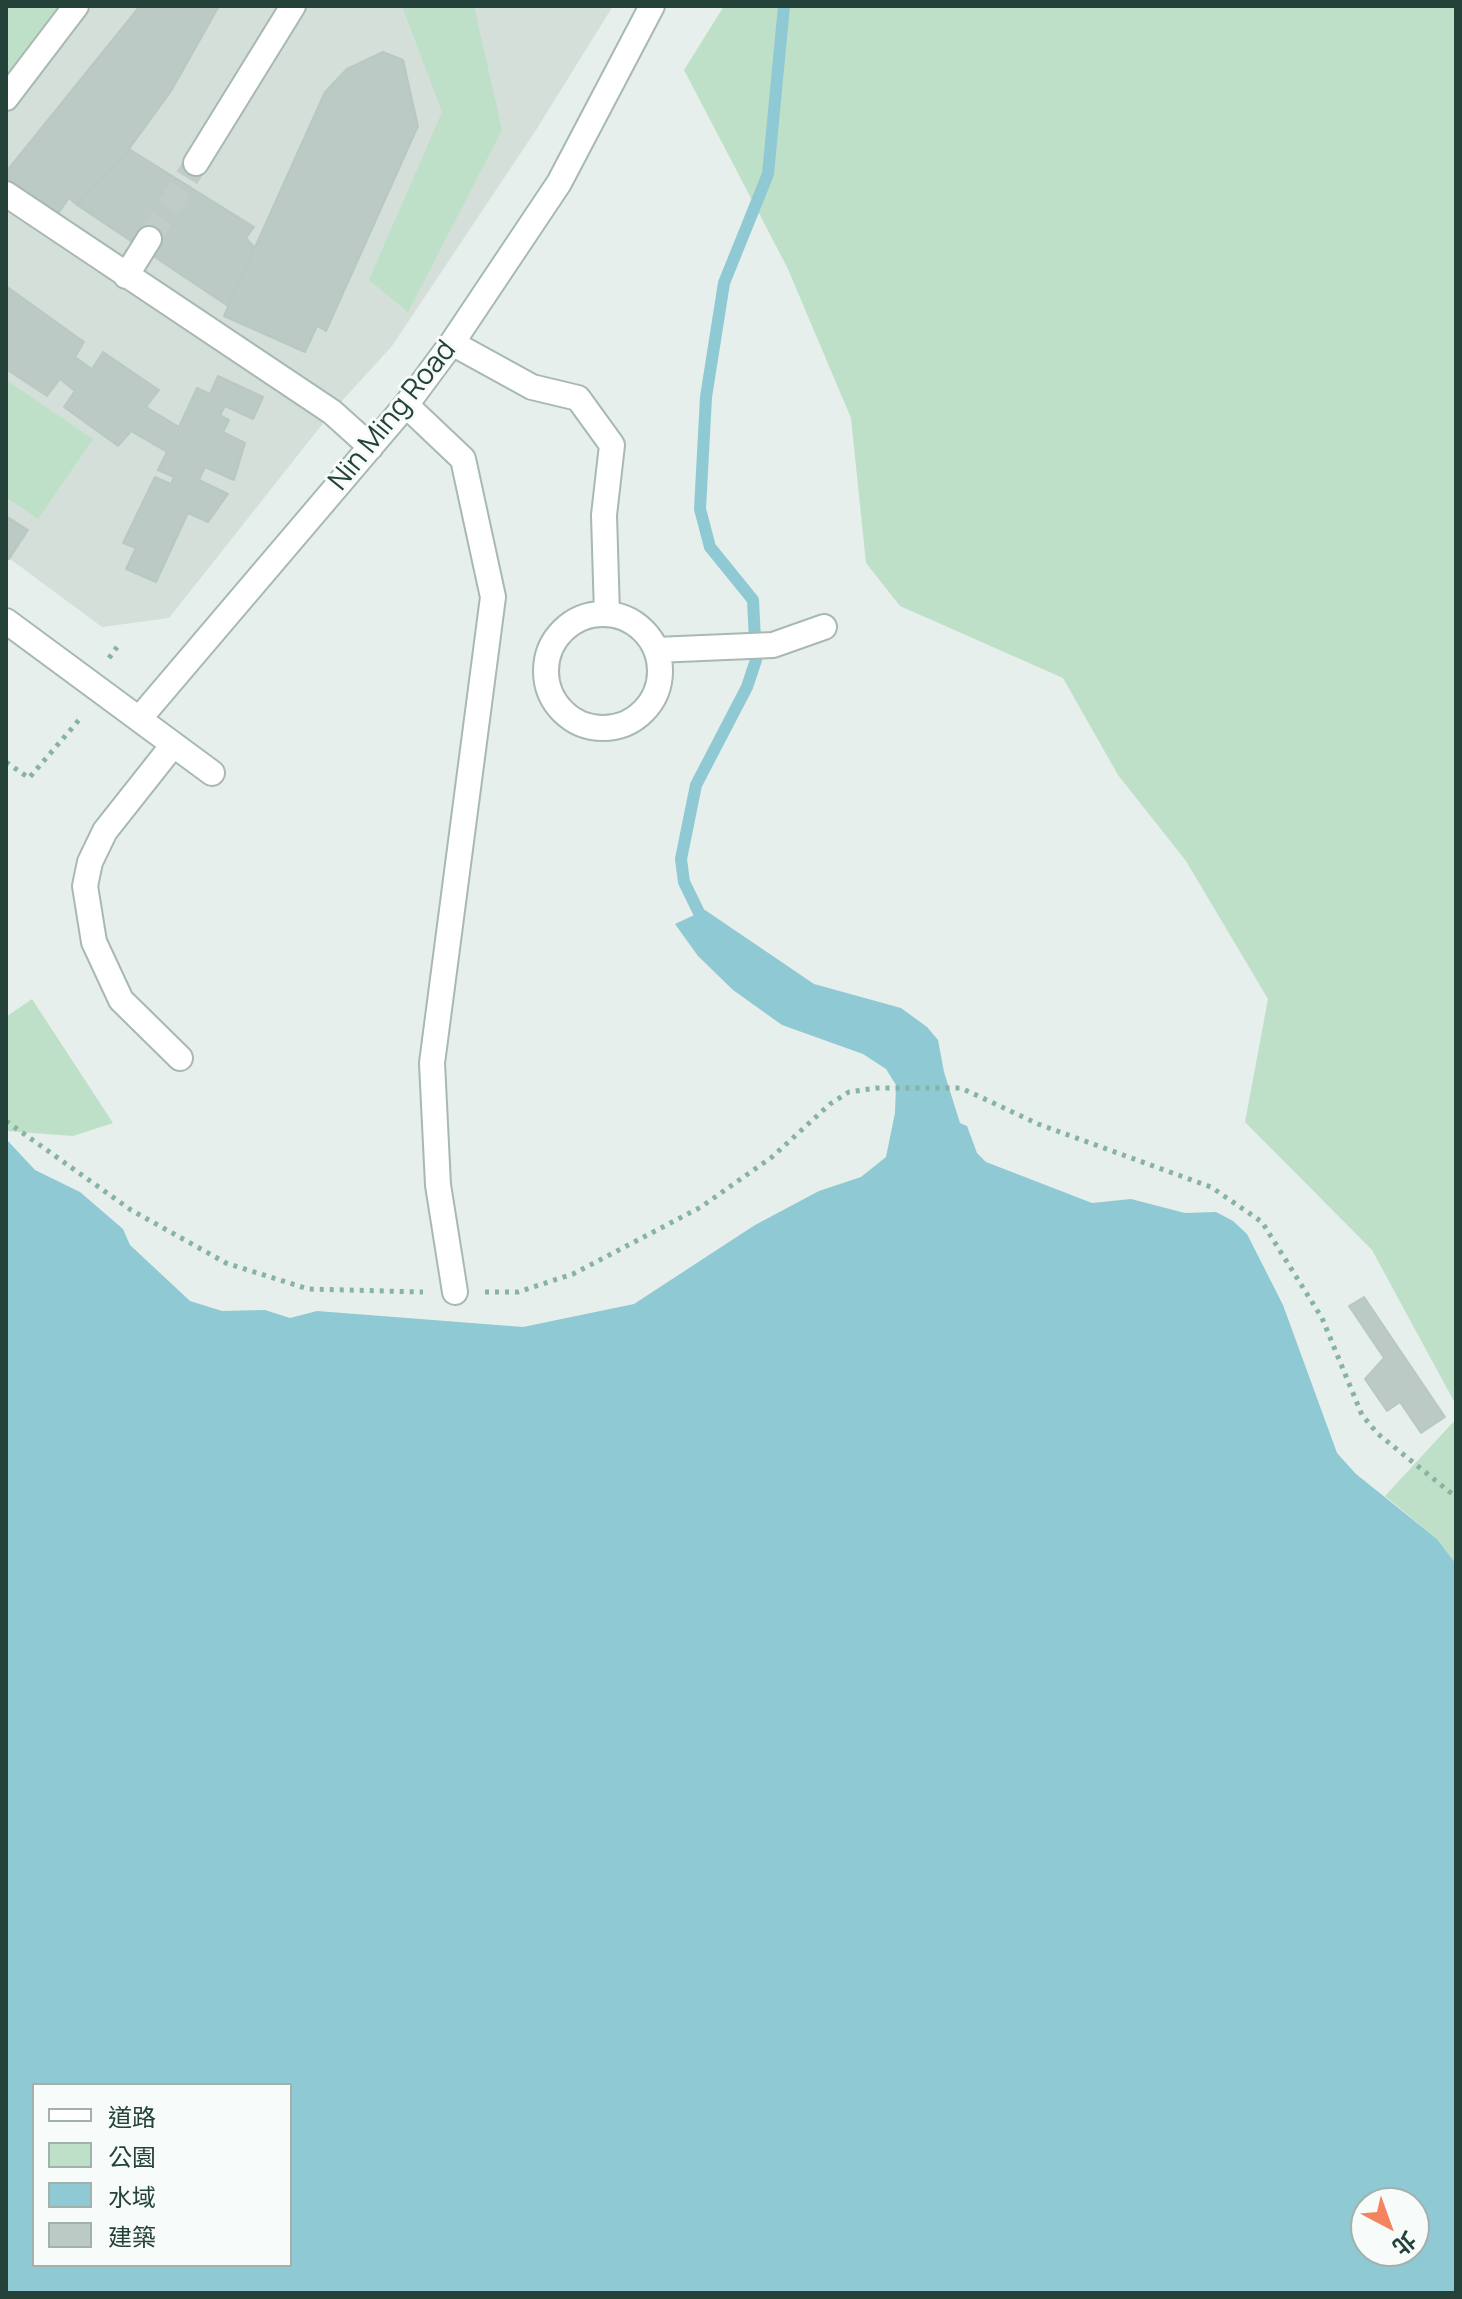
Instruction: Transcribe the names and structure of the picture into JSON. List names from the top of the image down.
{
  "streets": {
    "street": ["Nin Ming Road"]
  },
  "legend": [
    "道路",
    "公園",
    "水域",
    "建築"
  ],
  "north": "bottom right"
}
